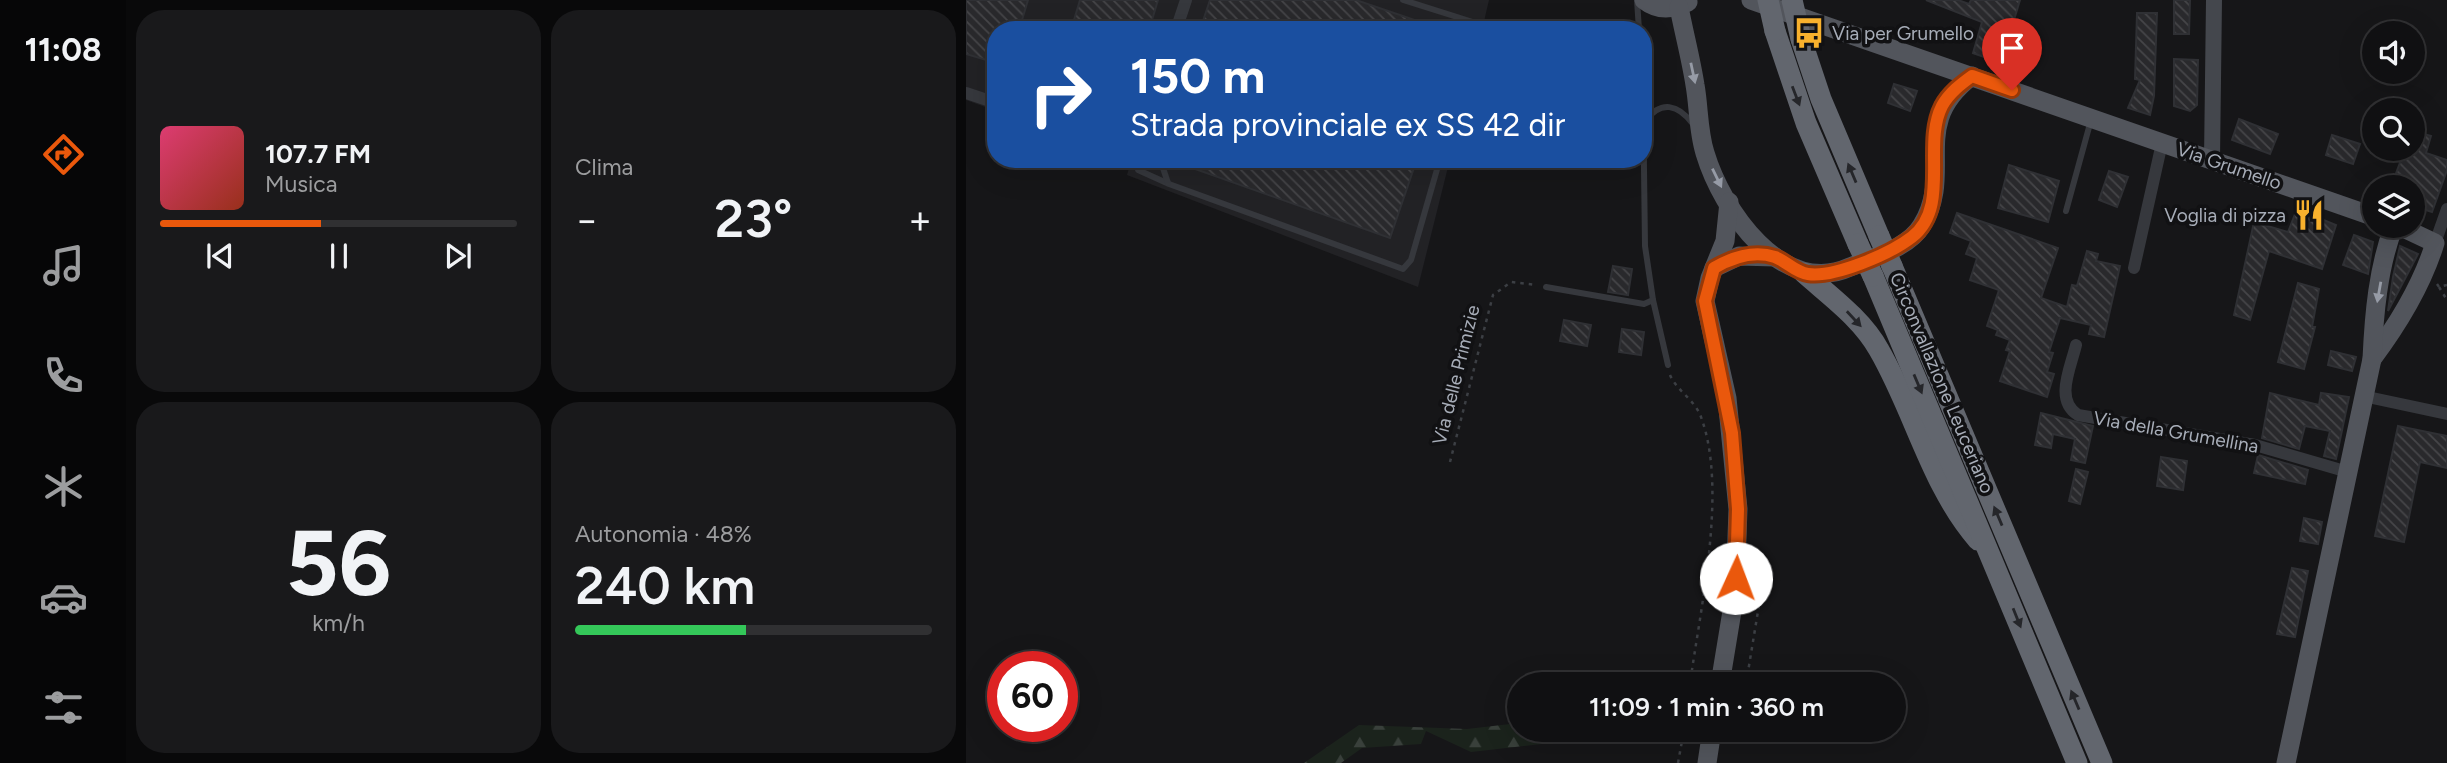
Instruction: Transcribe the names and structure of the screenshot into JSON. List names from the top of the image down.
{
  "streets": {
    "highway": ["Circonvallazione Leuceriano"],
    "main road": ["Via Grumello"],
    "street": ["Via della Grumellina"],
    "path": ["Via delle Primizie"]
  },
  "crossings": [
    ["Via Grumello", "Circonvallazione Leuceriano"]
  ],
  "places": {
    "bus stop": ["Via per Grumello"],
    "restaurant": ["Voglia di pizza"]
  },
  "page": {
    "tabs": "11:08",
    "tile": [
      "Clima",
      ["56", "km/h"],
      ["Autonomia · 48%", "240 km"]
    ],
    "turn": ["150 m", "Strada provinciale ex SS 42 dir"],
    "song": ["107.7 FM", "Musica"],
    "heat": ["−", "23°", "+"],
    "limit": "60",
    "trip": "11:09 · 1 min · 360 m"
  }
}
